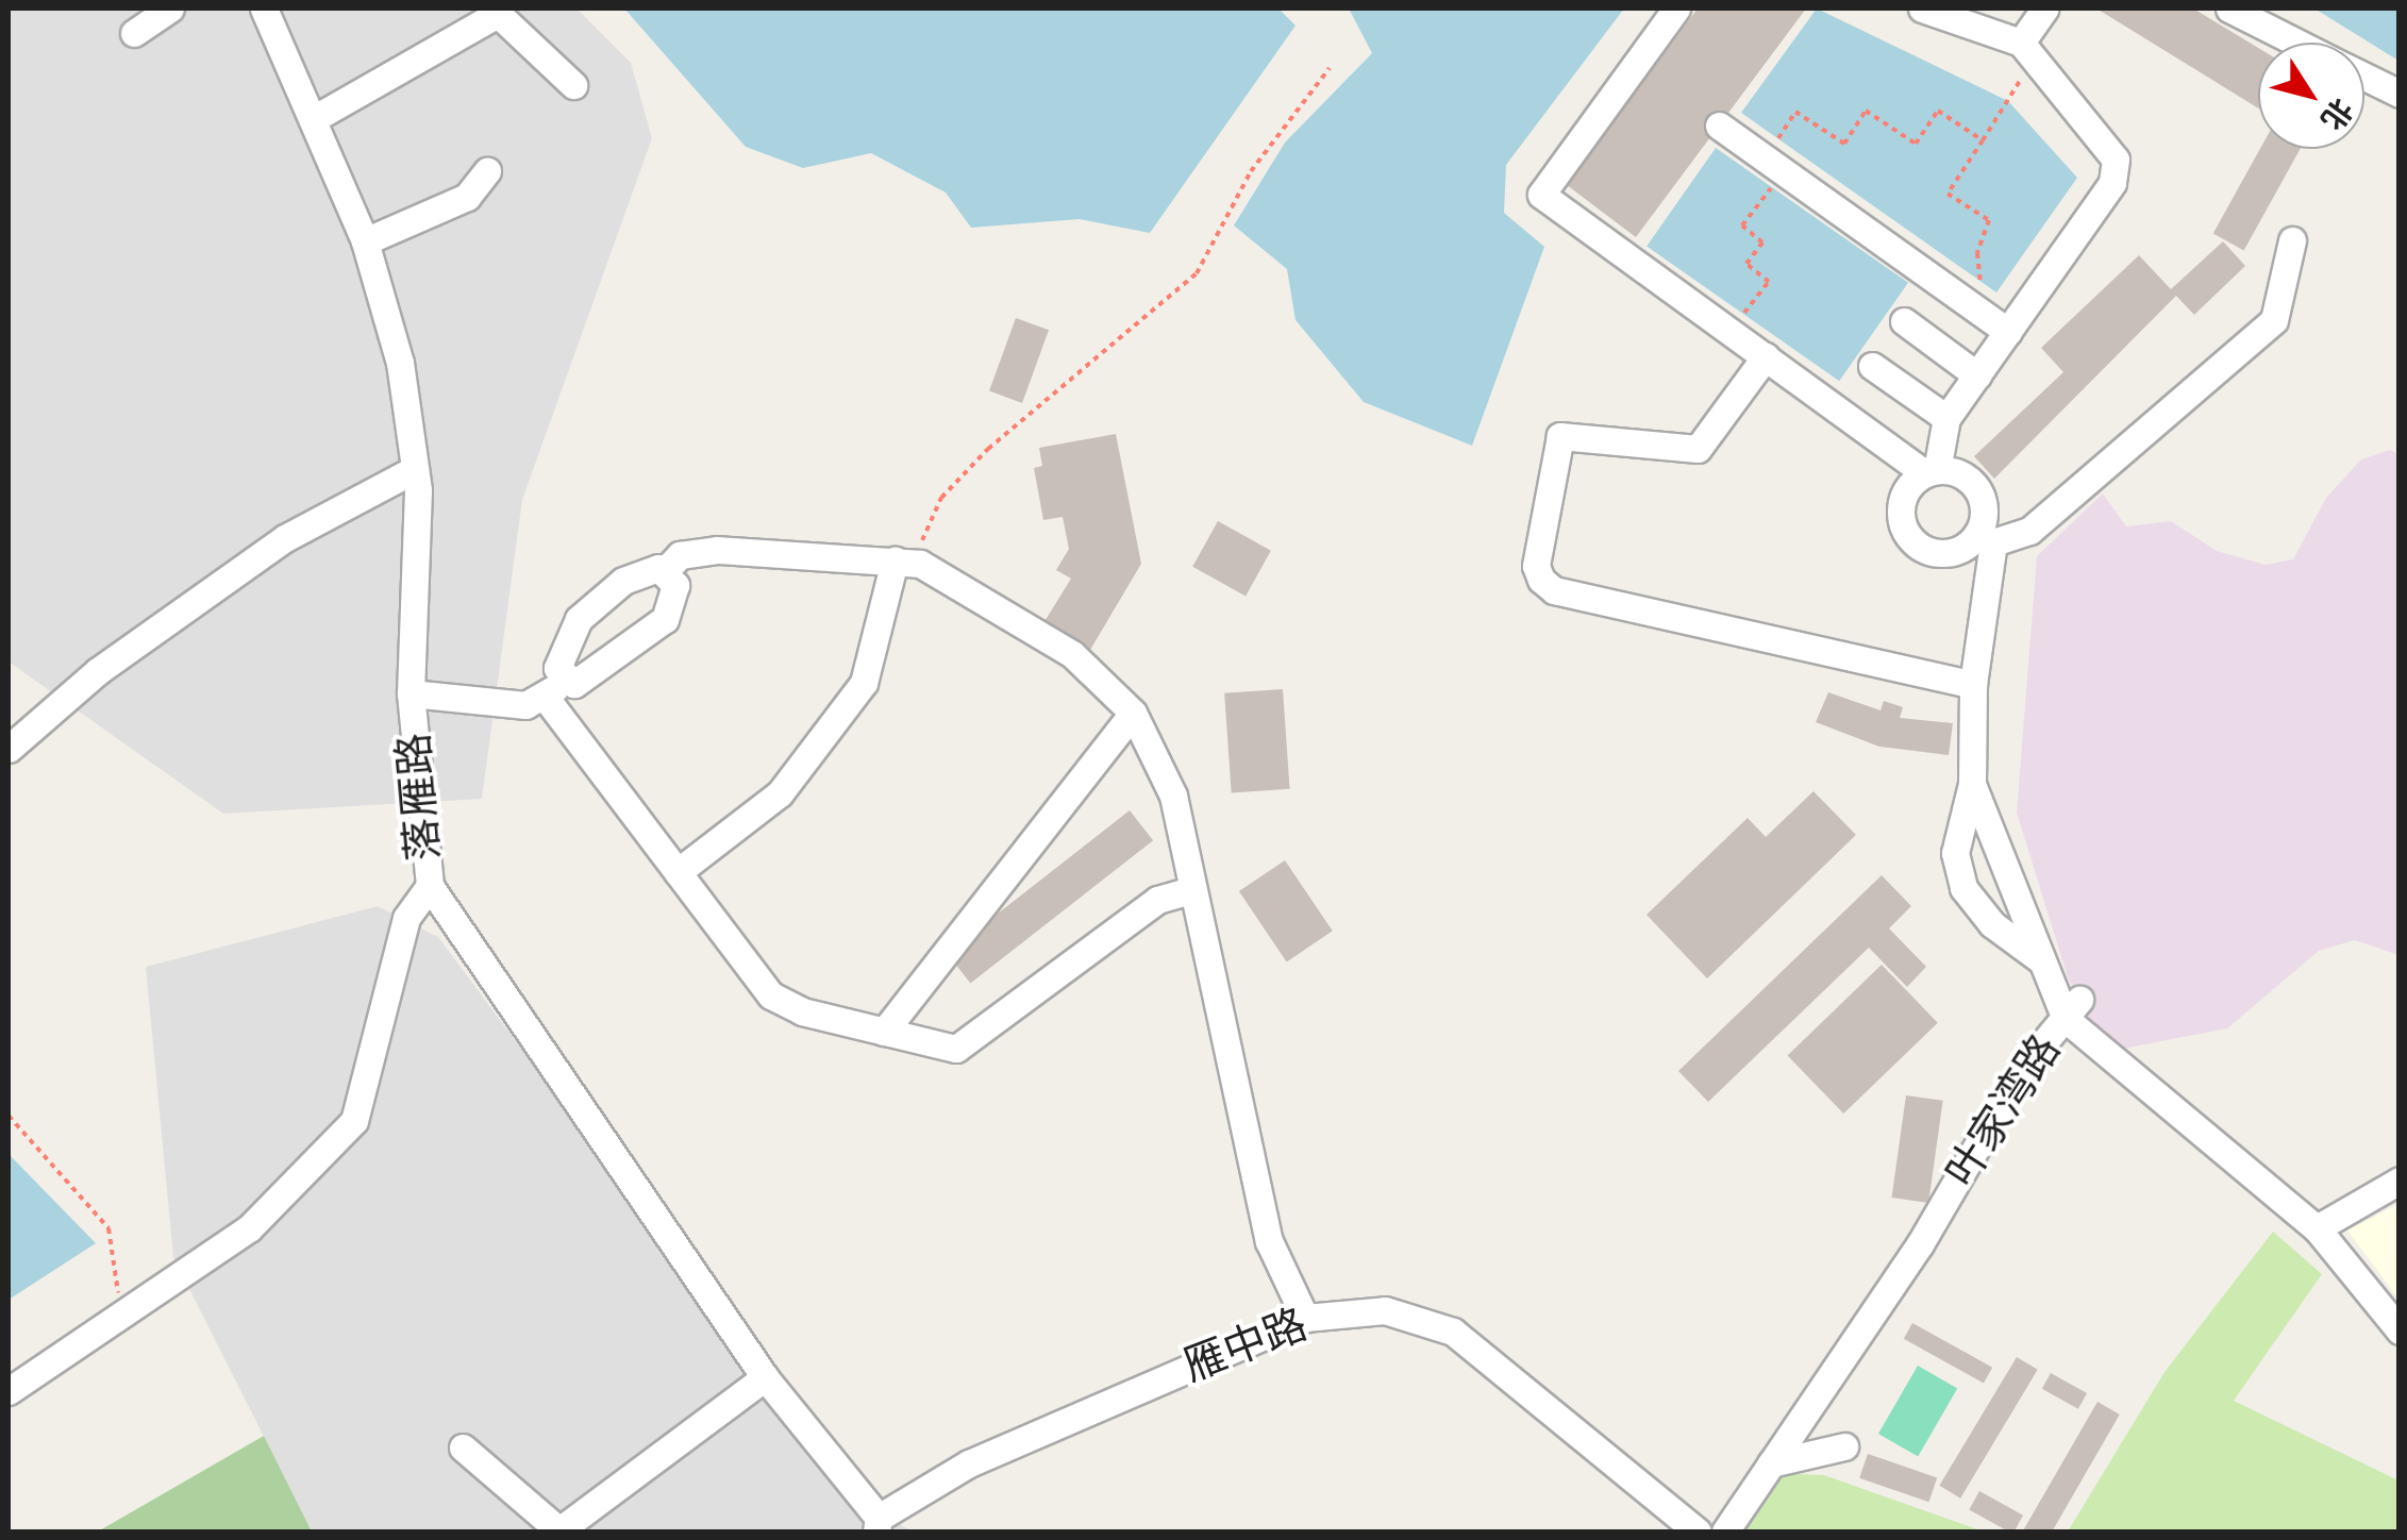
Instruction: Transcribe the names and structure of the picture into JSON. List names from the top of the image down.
{
  "streets": {
    "street": ["落雁路", "叶家湾路", "雁中路"]
  },
  "crossings": [
    ["落雁路", "雁中路"]
  ],
  "north": "bottom right"
}
